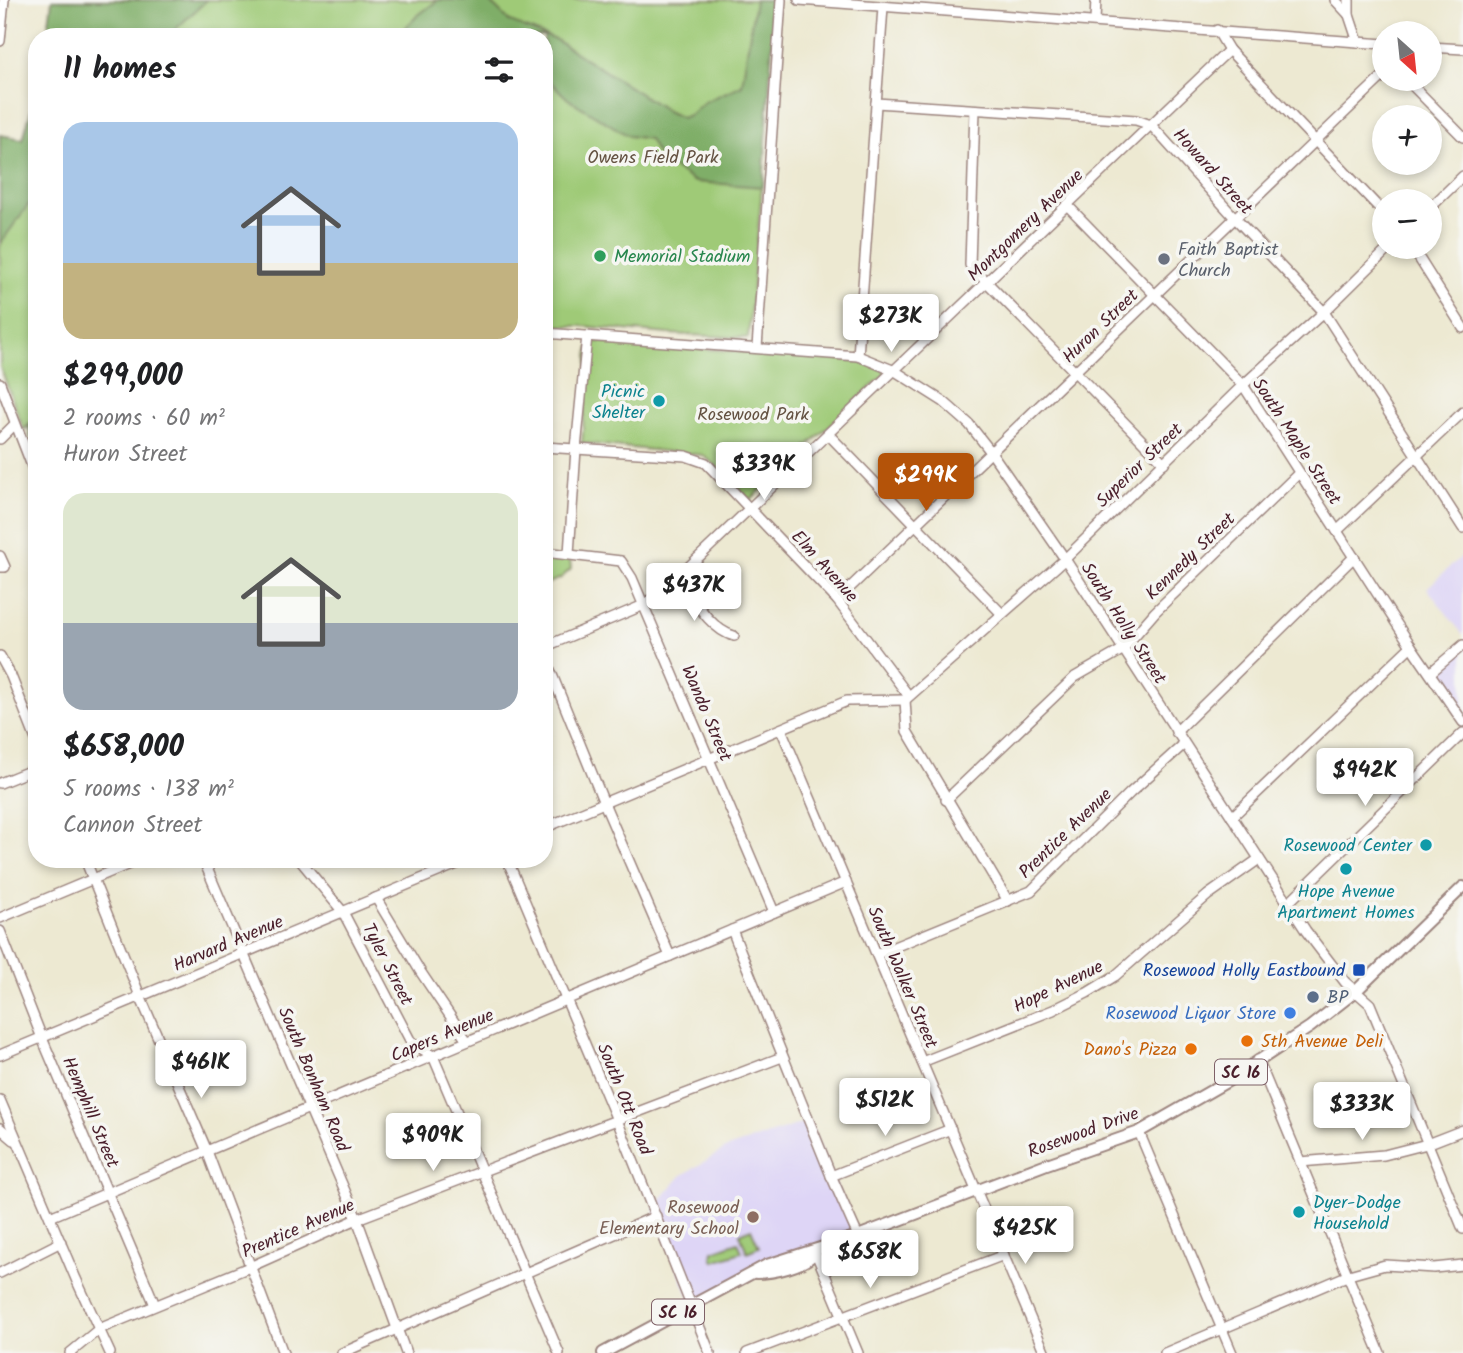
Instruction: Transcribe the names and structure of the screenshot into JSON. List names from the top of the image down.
{
  "streets": {
    "main road": ["SC 16", "Rosewood Drive"],
    "street": [
      "Howard Street",
      "Montgomery Avenue",
      "Huron Street",
      "South Maple Street",
      "Superior Street",
      "Kennedy Street",
      "Elm Avenue",
      "South Holly Street",
      "Wando Street",
      "Prentice Avenue",
      "Harvard Avenue",
      "Tyler Street",
      "South Walker Street",
      "Hope Avenue",
      "Capers Avenue",
      "South Bonham Road",
      "South Ott Road",
      "Hemphill Street"
    ]
  },
  "crossings": [
    ["Howard Street", "Montgomery Avenue"],
    ["Howard Street", "Huron Street"],
    ["Howard Street", "Superior Street"],
    ["Montgomery Avenue", "South Maple Street"],
    ["Montgomery Avenue", "Elm Avenue"],
    ["Montgomery Avenue", "South Holly Street"],
    ["Montgomery Avenue", "Wando Street"],
    ["Huron Street", "South Maple Street"],
    ["Huron Street", "Elm Avenue"],
    ["Huron Street", "South Holly Street"],
    ["South Maple Street", "Superior Street"],
    ["South Maple Street", "Kennedy Street"],
    ["Superior Street", "Elm Avenue"],
    ["Superior Street", "South Holly Street"],
    ["Kennedy Street", "South Holly Street"],
    ["South Holly Street", "Prentice Avenue"],
    ["South Holly Street", "Hope Avenue"],
    ["South Holly Street", "Rosewood Drive"],
    ["Wando Street", "Capers Avenue"],
    ["Prentice Avenue", "Tyler Street"],
    ["Prentice Avenue", "South Walker Street"],
    ["Prentice Avenue", "South Bonham Road"],
    ["Prentice Avenue", "South Ott Road"],
    ["Prentice Avenue", "Hemphill Street"],
    ["Harvard Avenue", "Tyler Street"],
    ["Harvard Avenue", "South Bonham Road"],
    ["Harvard Avenue", "Hemphill Street"],
    ["Tyler Street", "Capers Avenue"],
    ["South Walker Street", "Hope Avenue"],
    ["South Walker Street", "Capers Avenue"],
    ["South Walker Street", "Rosewood Drive"],
    ["Capers Avenue", "South Bonham Road"],
    ["Capers Avenue", "South Ott Road"],
    ["Capers Avenue", "Hemphill Street"],
    ["South Ott Road", "Rosewood Drive"]
  ],
  "parks": ["Owens Field Park", "Rosewood Park"],
  "places": {
    "other": [
      "Memorial Stadium",
      "Faith Baptist Church",
      "Picnic Shelter",
      "Rosewood Center",
      "Hope Avenue Apartment Homes",
      "BP",
      "Rosewood Liquor Store",
      "5th Avenue Deli",
      "Dano's Pizza",
      "Dyer-Dodge Household",
      "Rosewood Elementary School"
    ],
    "transit": ["Rosewood Holly Eastbound"]
  },
  "north": "bottom right",
  "page": {
    "map_buttons": ["+", "−"],
    "heading": "11 homes",
    "list": [
      {
        "name": "$299,000",
        "note": "2 rooms · 60 m² · Huron Street"
      },
      {
        "name": "$658,000",
        "note": "5 rooms · 138 m² · Cannon Street"
      }
    ],
    "price": [
      "$273K",
      "$339K",
      "$299K",
      "$437K",
      "$942K",
      "$461K",
      "$512K",
      "$333K",
      "$909K",
      "$425K",
      "$658K"
    ]
  }
}
